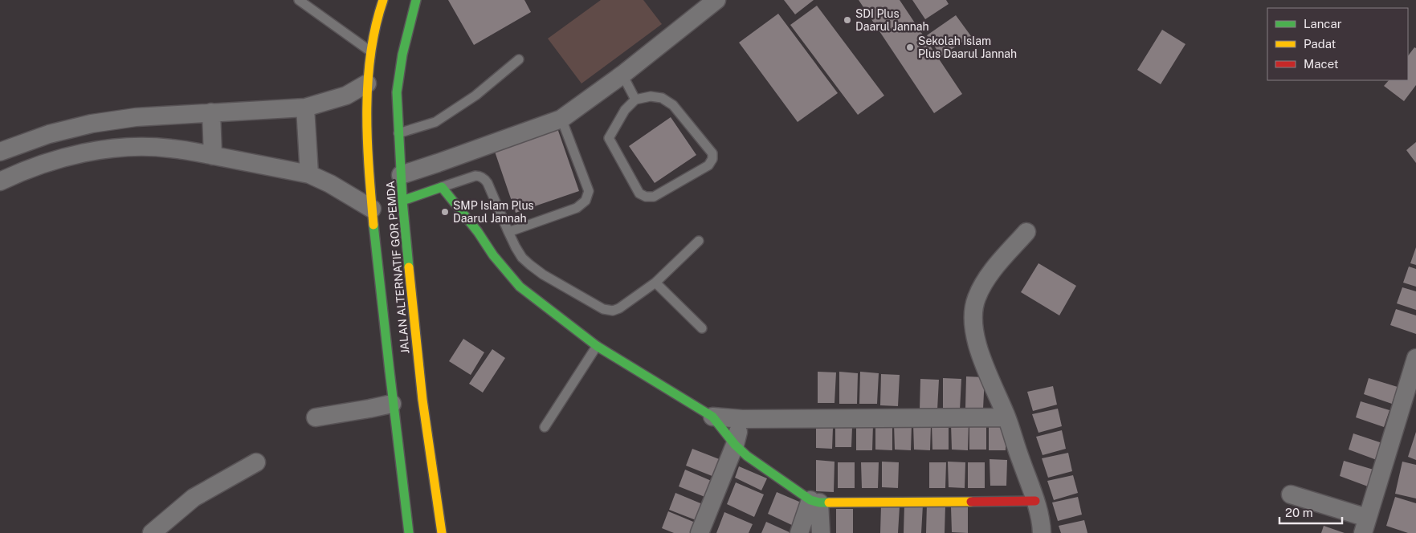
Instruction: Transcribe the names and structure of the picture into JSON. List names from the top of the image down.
{
  "streets": {
    "main road": ["JALAN ALTERNATIF GOR PEMDA"]
  },
  "places": ["SDI Plus Daarul Jannah", "Sekolah Islam Plus Daarul Jannah", "SMP Islam Plus Daarul Jannah"],
  "legend": ["Lancar", "Padat", "Macet"],
  "scale_bar": "20 m"
}
